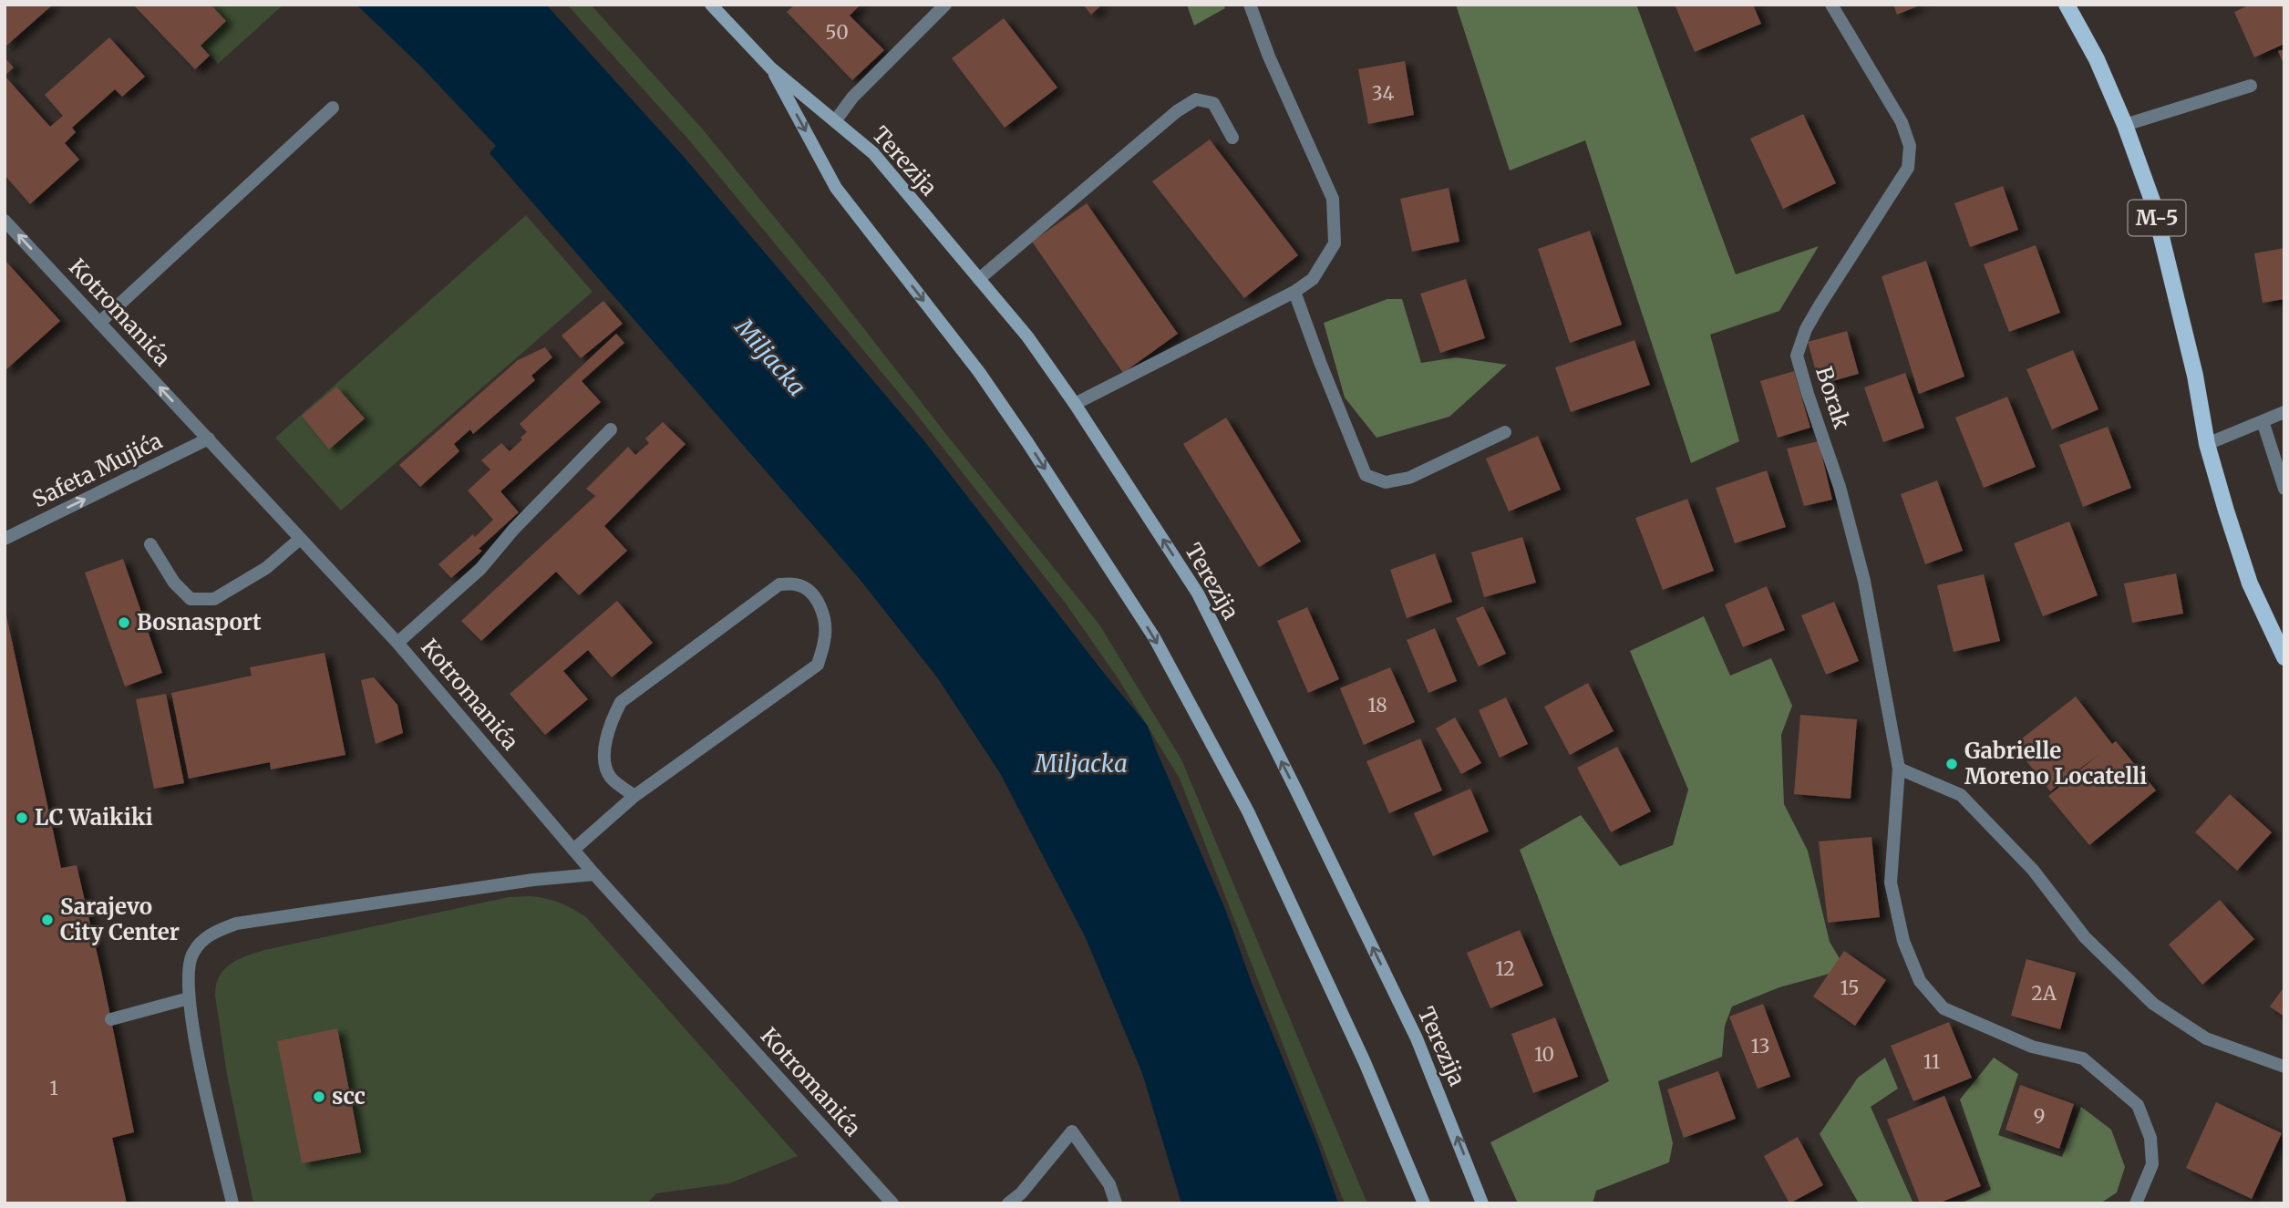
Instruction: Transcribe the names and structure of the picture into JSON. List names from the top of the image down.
{
  "streets": {
    "main road": ["Terezija", "M-5"],
    "street": ["Kotromanića", "Borak", "Safeta Mujića"]
  },
  "crossings": [
    ["Kotromanića", "Safeta Mujića"]
  ],
  "one_way": ["Safeta Mujića"],
  "water": ["Miljacka"],
  "places": [
    "Bosnasport",
    "Gabrielle Moreno Locatelli",
    "LC Waikiki",
    "Sarajevo City Center",
    "scc"
  ],
  "house_numbers": [
    "50",
    "34",
    "18",
    "12",
    "15",
    "2A",
    "13",
    "10",
    "11",
    "1",
    "9"
  ]
}
